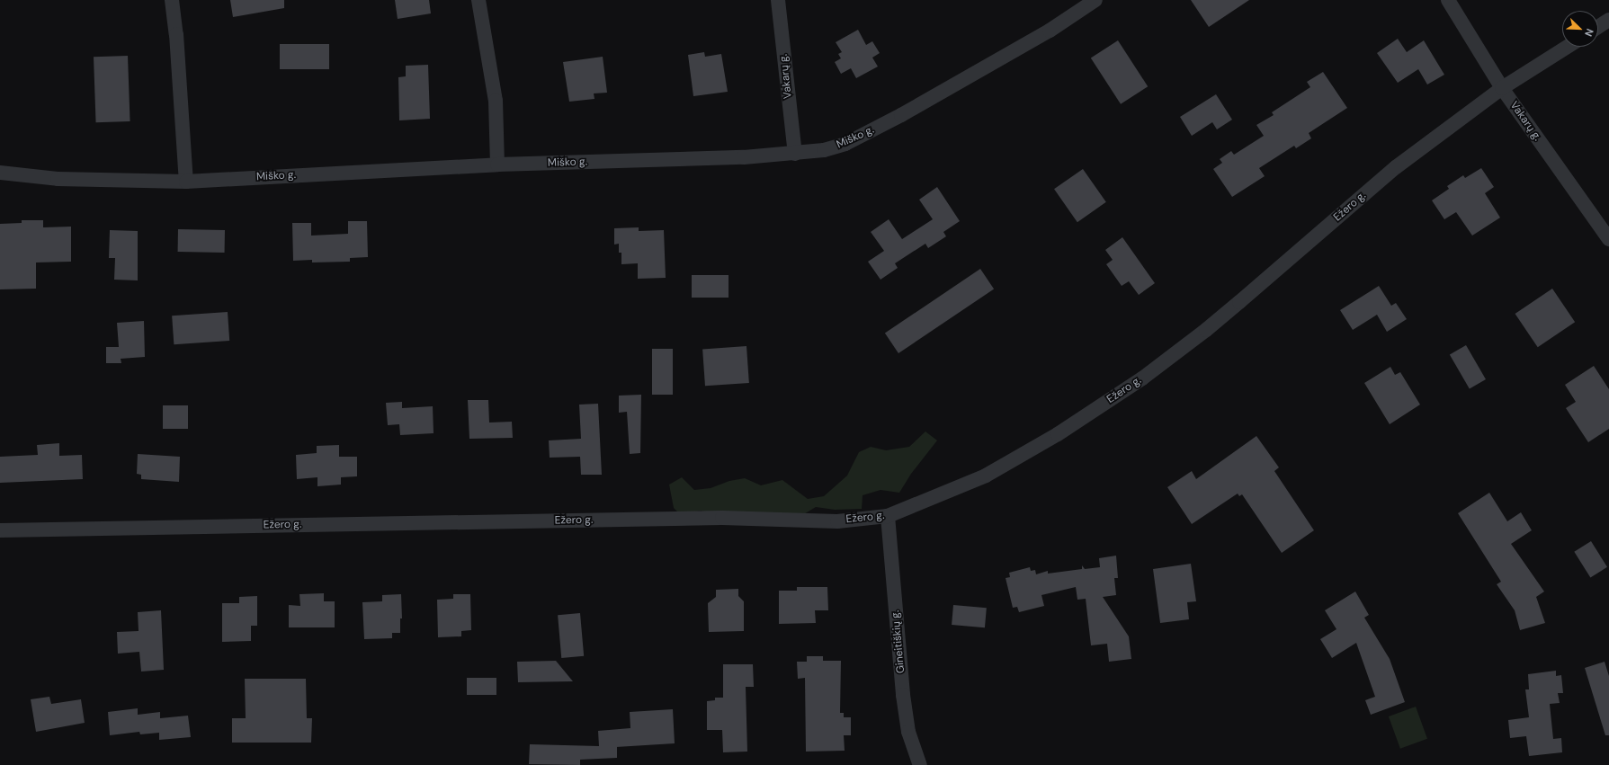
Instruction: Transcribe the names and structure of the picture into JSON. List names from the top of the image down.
{
  "streets": {
    "street": [
      "Vakarų g.",
      "Miško g.",
      "Ežero g.",
      "Gineitiškių g."
    ]
  },
  "crossings": [
    ["Vakarų g.", "Miško g."],
    ["Vakarų g.", "Ežero g."],
    ["Ežero g.", "Gineitiškių g."]
  ],
  "north": "bottom right"
}
